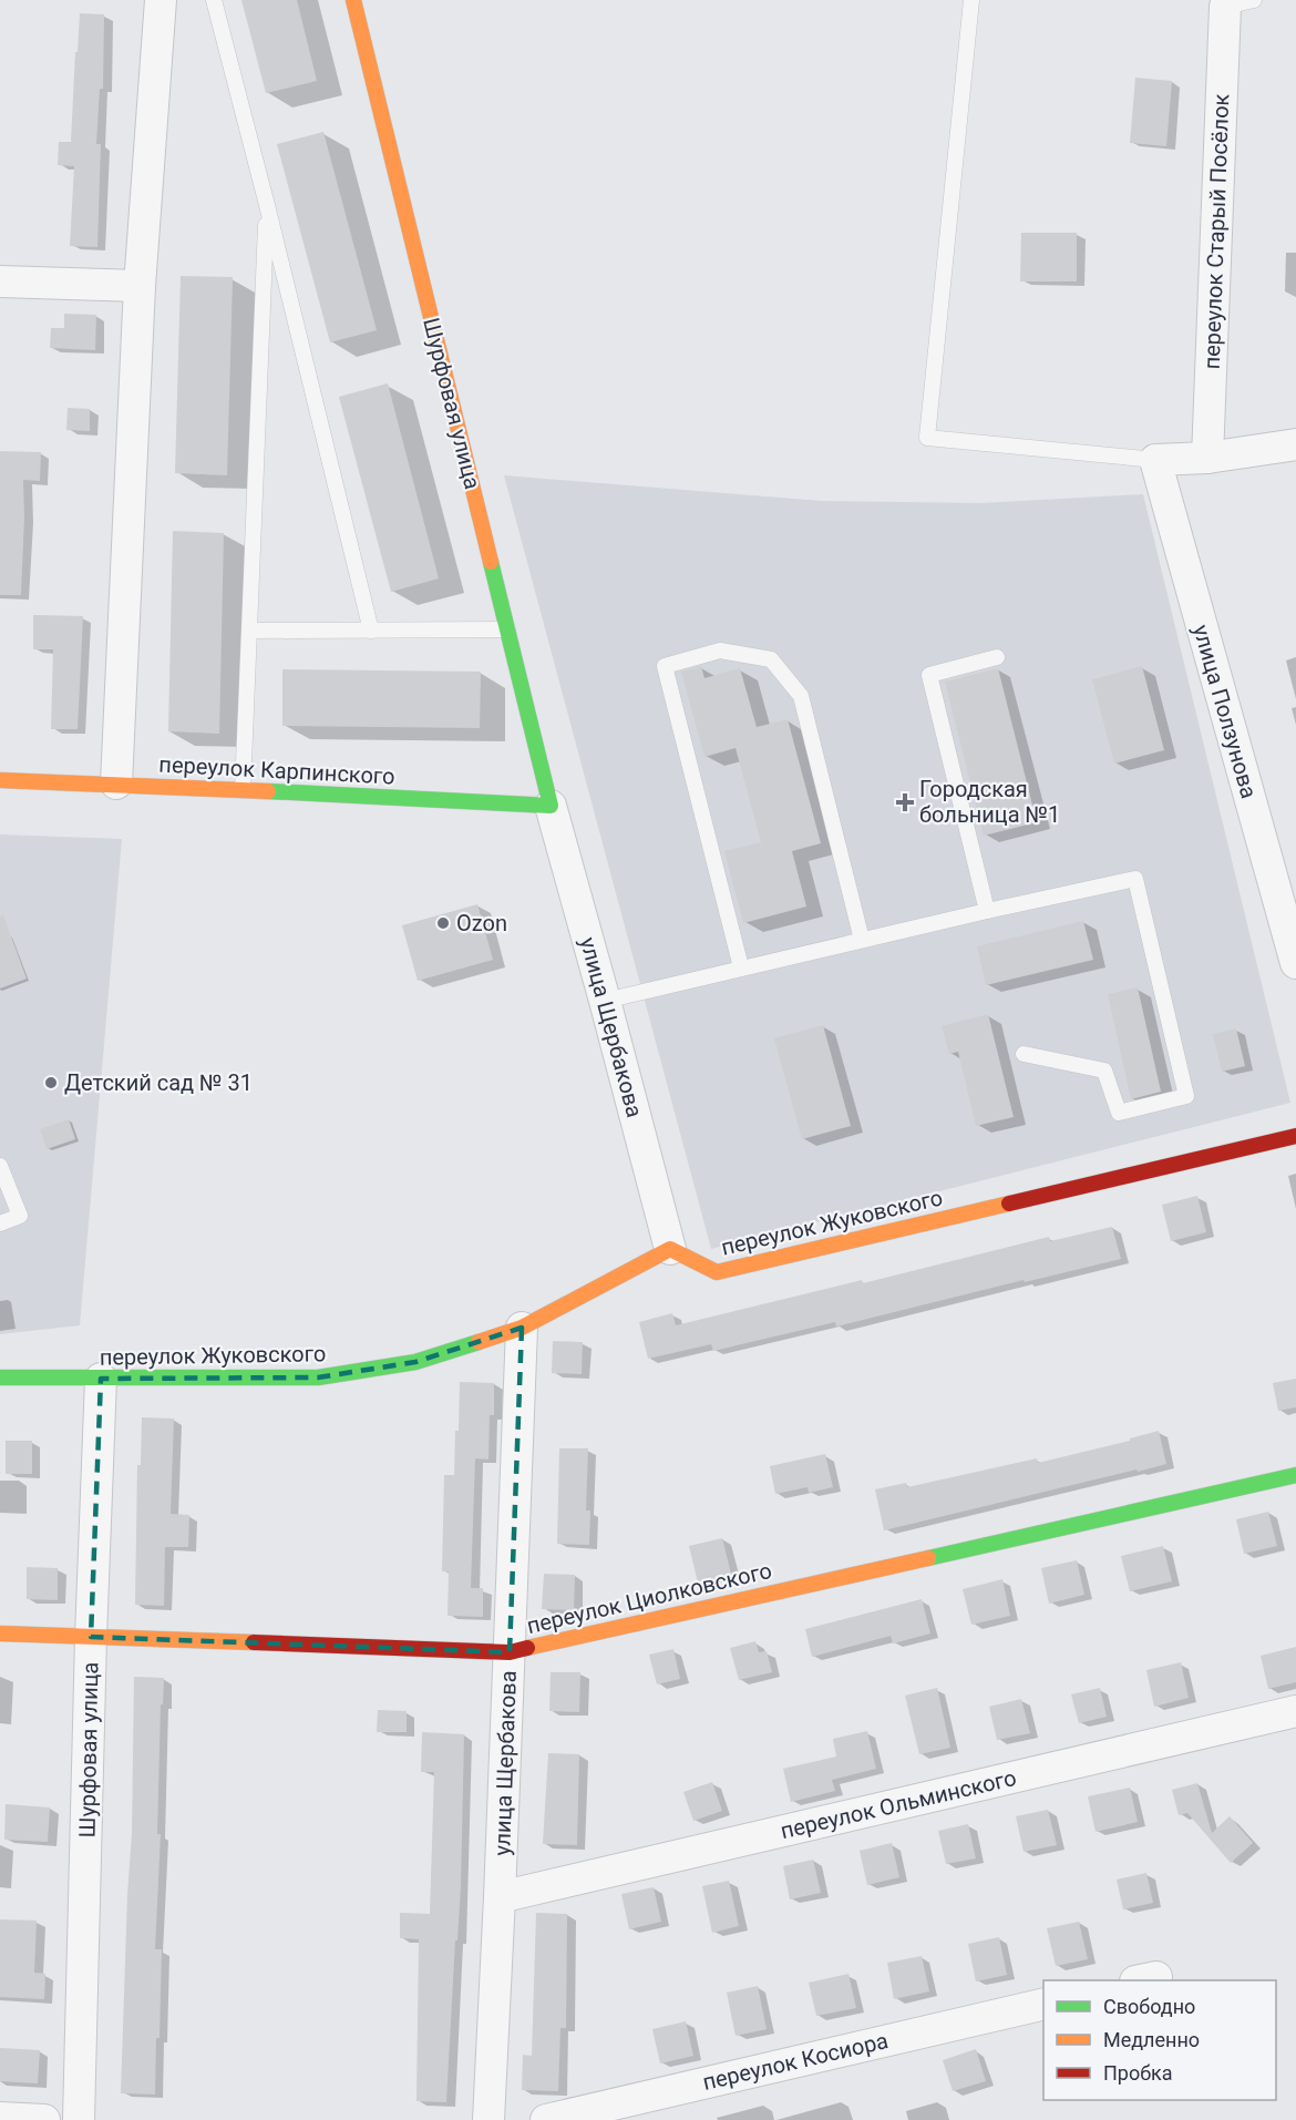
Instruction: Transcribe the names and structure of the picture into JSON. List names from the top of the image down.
{
  "streets": {
    "street": [
      "переулок Старый Посёлок",
      "Шурфовая улица",
      "улица Ползунова",
      "переулок Карпинского",
      "улица Щербакова",
      "переулок Жуковского",
      "переулок Циолковского",
      "переулок Ольминского",
      "переулок Косиора"
    ]
  },
  "crossings": [
    ["Шурфовая улица", "переулок Карпинского"],
    ["Шурфовая улица", "улица Щербакова"],
    ["Шурфовая улица", "переулок Жуковского"],
    ["Шурфовая улица", "переулок Циолковского"],
    ["переулок Карпинского", "улица Щербакова"],
    ["улица Щербакова", "переулок Жуковского"],
    ["улица Щербакова", "переулок Циолковского"],
    ["улица Щербакова", "переулок Ольминского"]
  ],
  "places": {
    "health": ["Городская больница №1"],
    "other": ["Ozon", "Детский сад № 31"]
  },
  "legend": ["Свободно", "Медленно", "Пробка"]
}
